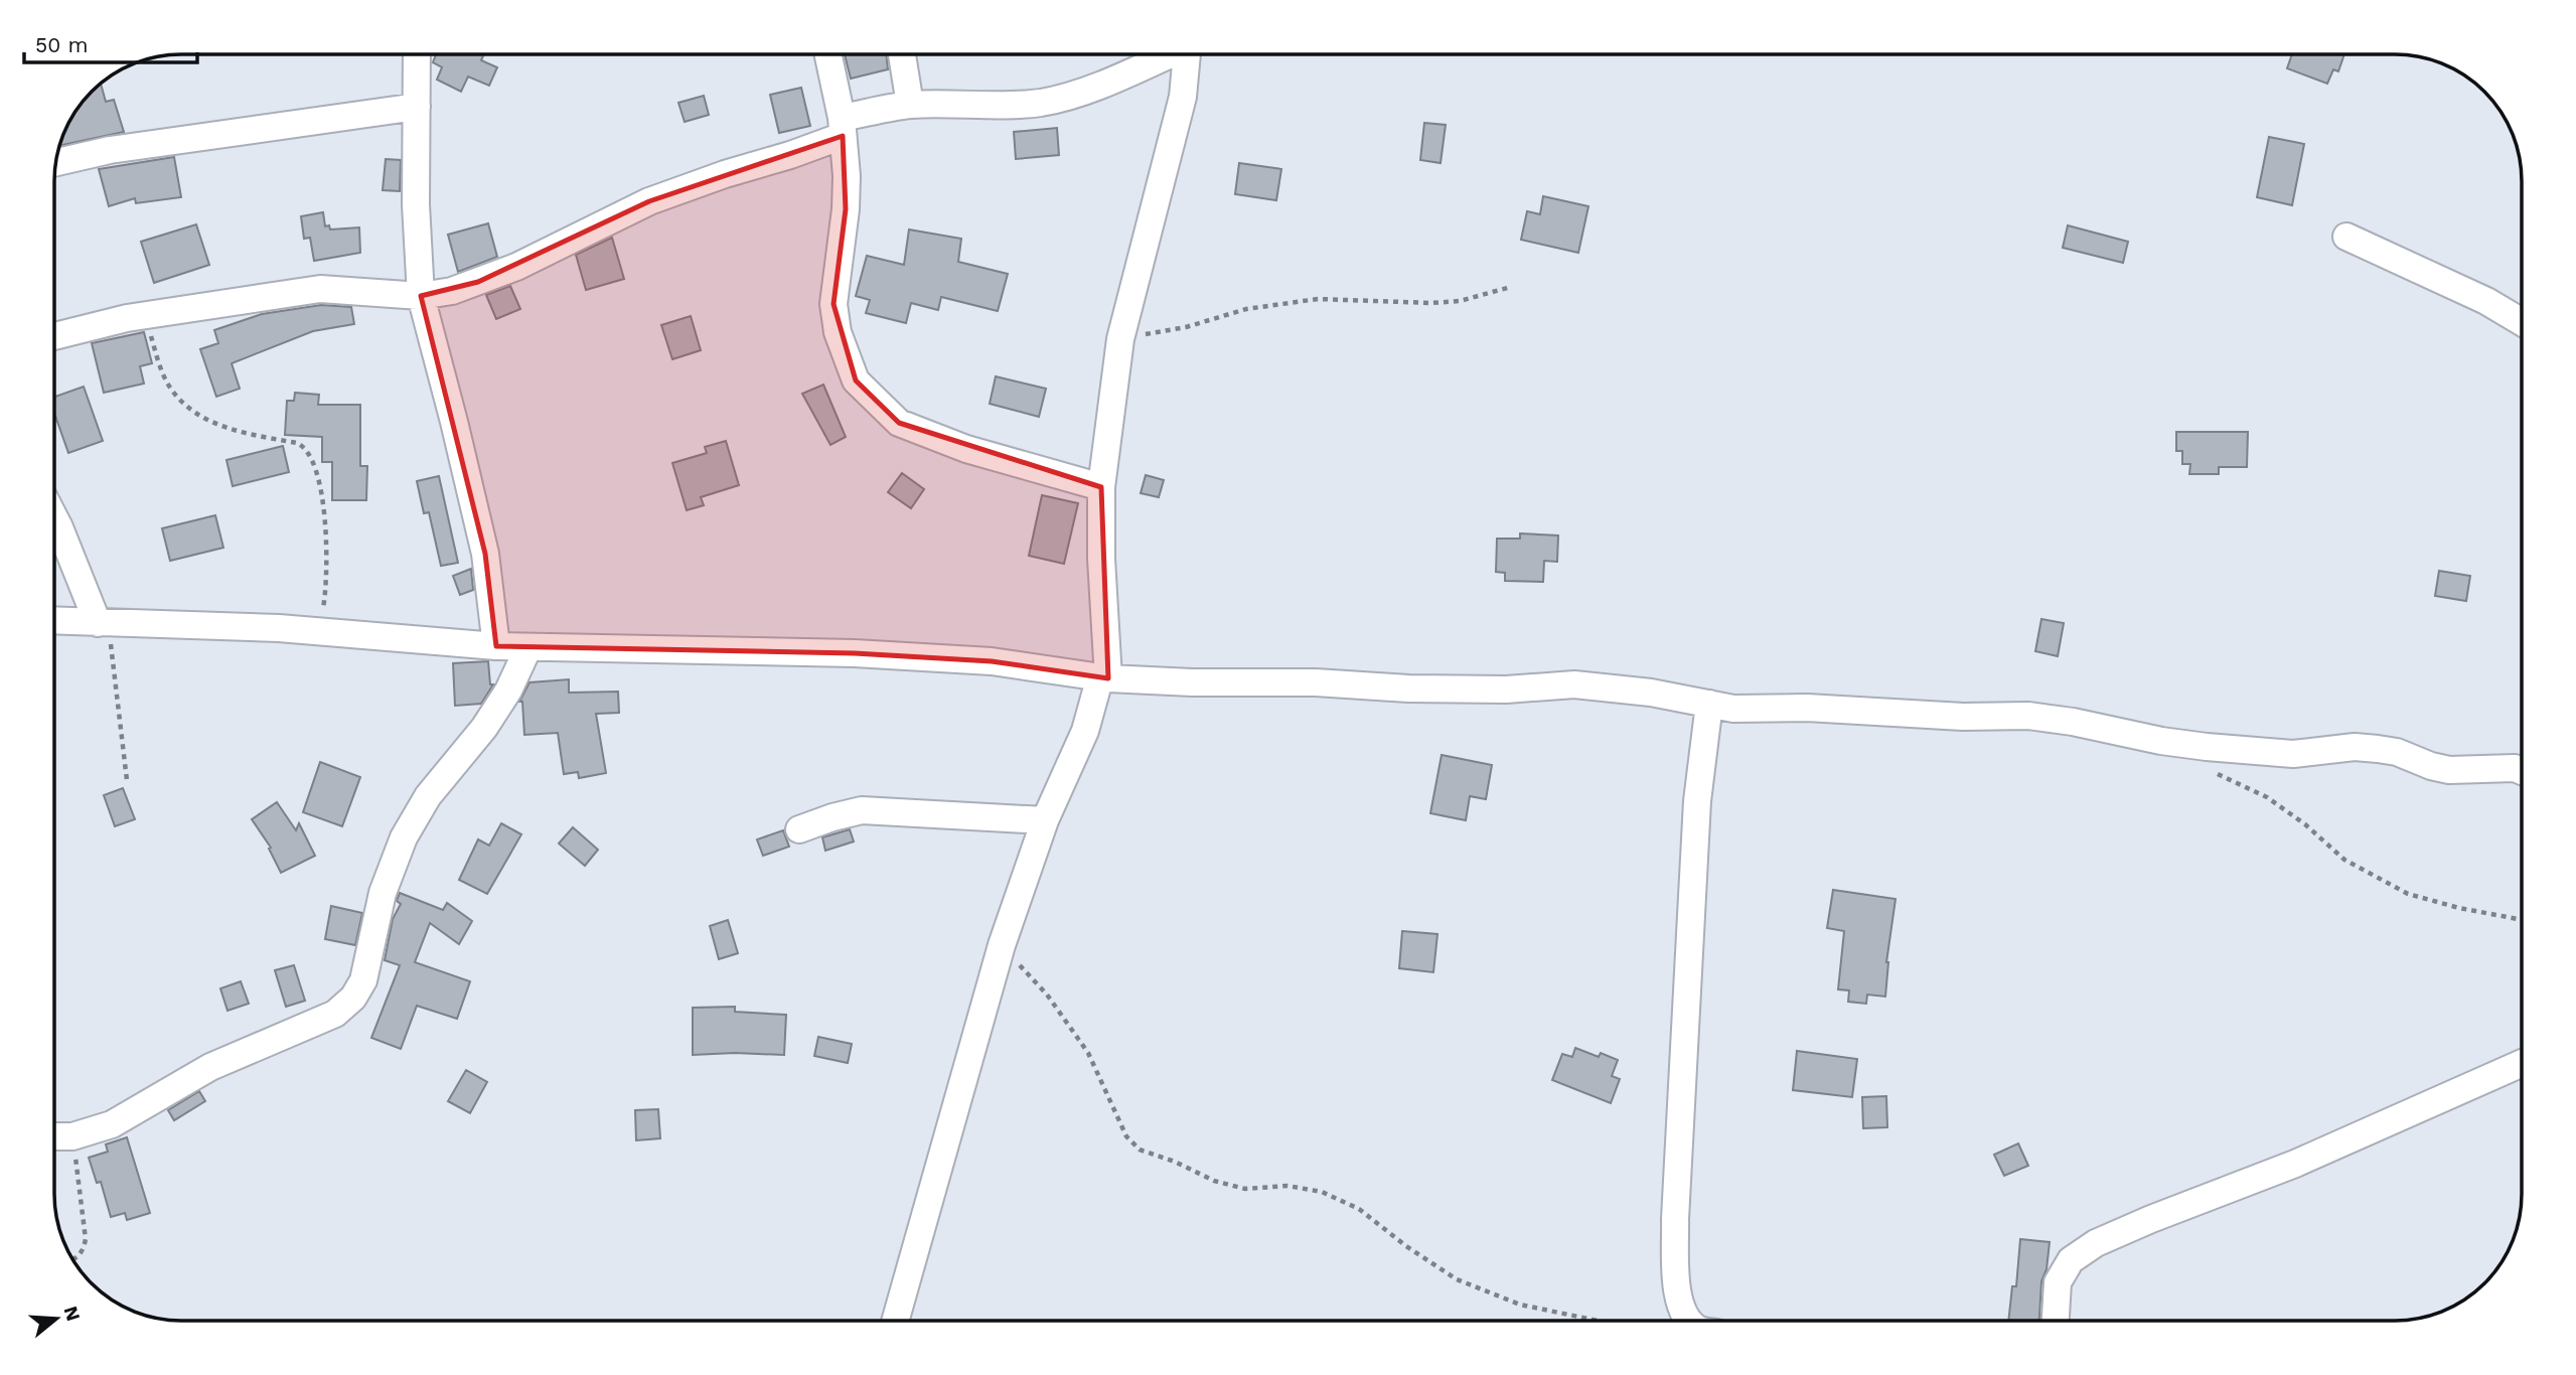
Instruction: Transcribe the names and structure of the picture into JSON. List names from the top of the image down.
{
  "scale_bar": "50 m",
  "north": "right"
}
